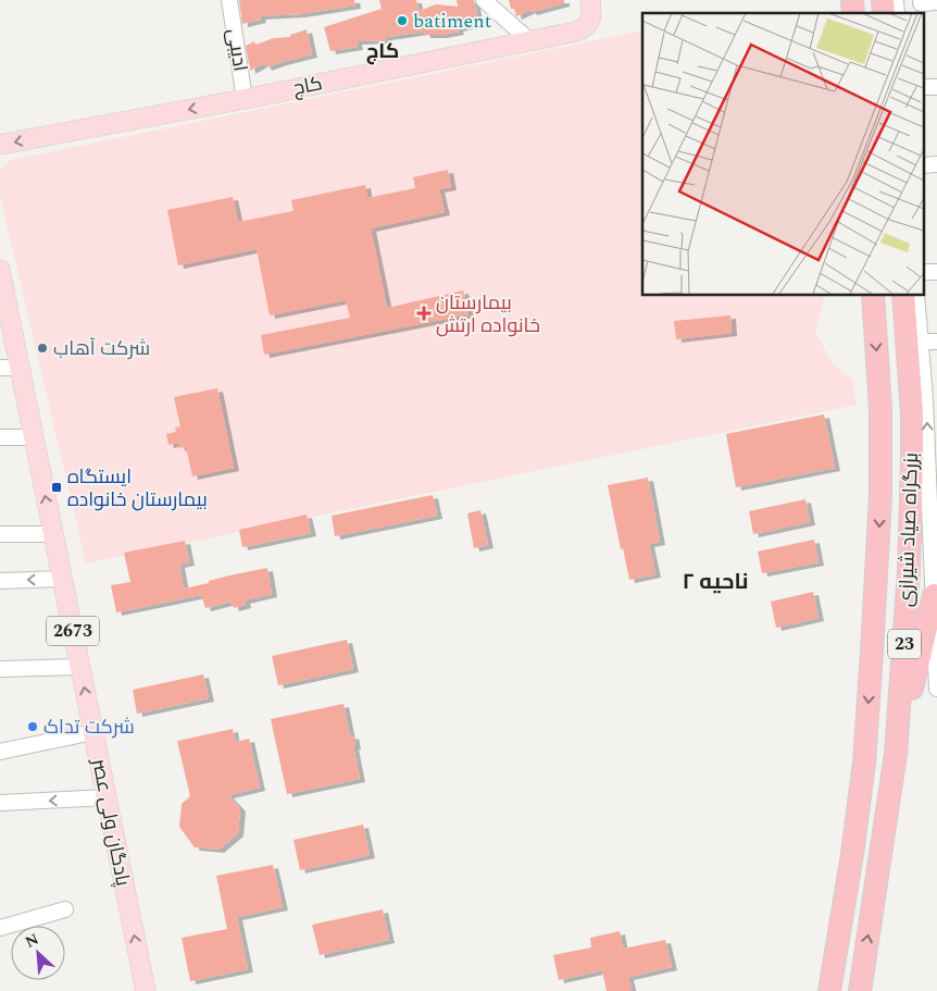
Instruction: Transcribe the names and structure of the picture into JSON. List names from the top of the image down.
{
  "streets": {
    "highway": ["بزرگراه صیاد شیرازی", "23"],
    "main road": ["کاج", "2673", "پادگان ولی عصر"],
    "street": ["ادیبی"]
  },
  "crossings": [
    ["ادیبی", "کاج"]
  ],
  "one_way": ["کاج", "پادگان ولی عصر"],
  "districts": ["کاج", "ناحیه ۲"],
  "places": {
    "other": ["batiment", "شرکت آهاب", "شرکت تداک"],
    "health": ["بیمارستان خانواده ارتش"],
    "transit": ["ایستگاه بیمارستان خانواده"]
  },
  "north": "top left"
}
